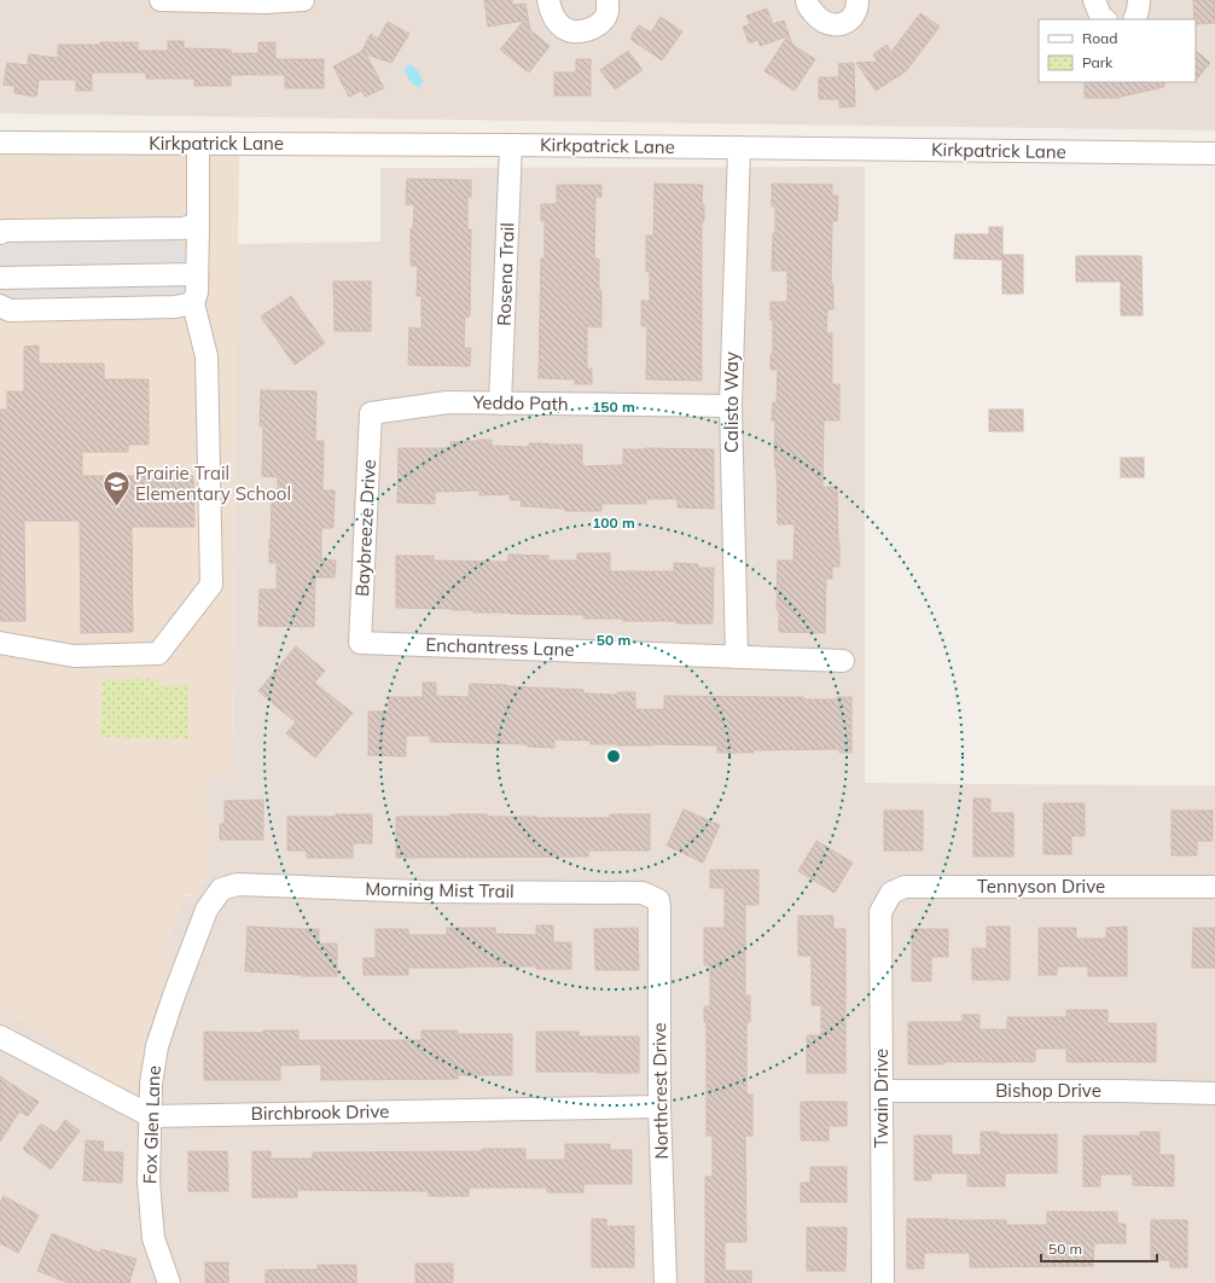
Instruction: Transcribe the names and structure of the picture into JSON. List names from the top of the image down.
{
  "streets": {
    "street": [
      "Kirkpatrick Lane",
      "Rosena Trail",
      "Calisto Way",
      "Yeddo Path",
      "Baybreeze Drive",
      "Enchantress Lane",
      "Tennyson Drive",
      "Morning Mist Trail",
      "Northcrest Drive",
      "Bishop Drive",
      "Twain Drive",
      "Birchbrook Drive",
      "Fox Glen Lane"
    ]
  },
  "crossings": [
    ["Kirkpatrick Lane", "Rosena Trail"],
    ["Kirkpatrick Lane", "Calisto Way"],
    ["Rosena Trail", "Yeddo Path"],
    ["Calisto Way", "Yeddo Path"],
    ["Calisto Way", "Enchantress Lane"],
    ["Yeddo Path", "Baybreeze Drive"],
    ["Baybreeze Drive", "Enchantress Lane"],
    ["Tennyson Drive", "Twain Drive"],
    ["Morning Mist Trail", "Northcrest Drive"],
    ["Morning Mist Trail", "Fox Glen Lane"],
    ["Northcrest Drive", "Birchbrook Drive"],
    ["Bishop Drive", "Twain Drive"],
    ["Birchbrook Drive", "Fox Glen Lane"]
  ],
  "places": {
    "school or university": ["Prairie Trail Elementary School"]
  },
  "legend": ["Road", "Park"],
  "scale_bar": "50 m",
  "rings": ["150 m", "100 m", "50 m"]
}
